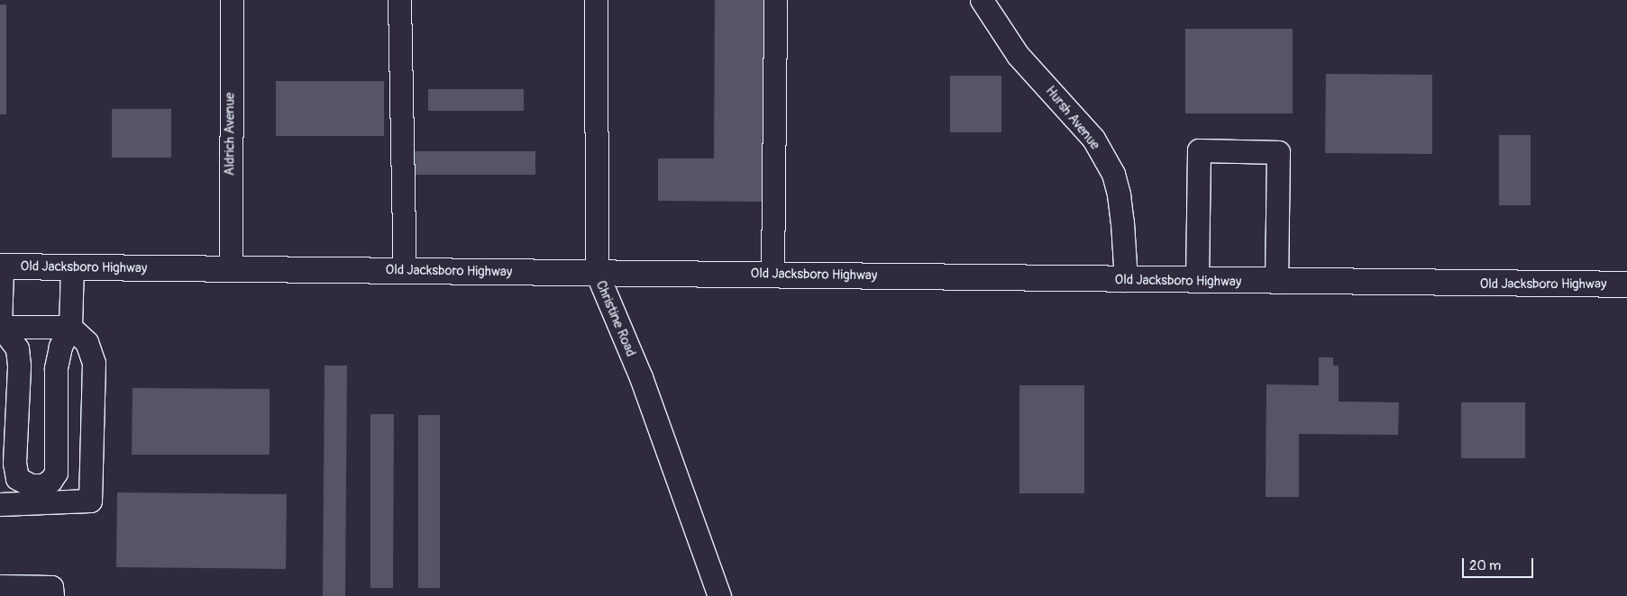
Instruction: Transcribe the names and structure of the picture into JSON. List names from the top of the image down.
{
  "streets": {
    "main road": ["Old Jacksboro Highway"],
    "street": ["Hursh Avenue", "Aldrich Avenue", "Christine Road"]
  },
  "crossings": [
    ["Hursh Avenue", "Old Jacksboro Highway"],
    ["Aldrich Avenue", "Old Jacksboro Highway"],
    ["Old Jacksboro Highway", "Christine Road"]
  ],
  "scale_bar": "20 m"
}
